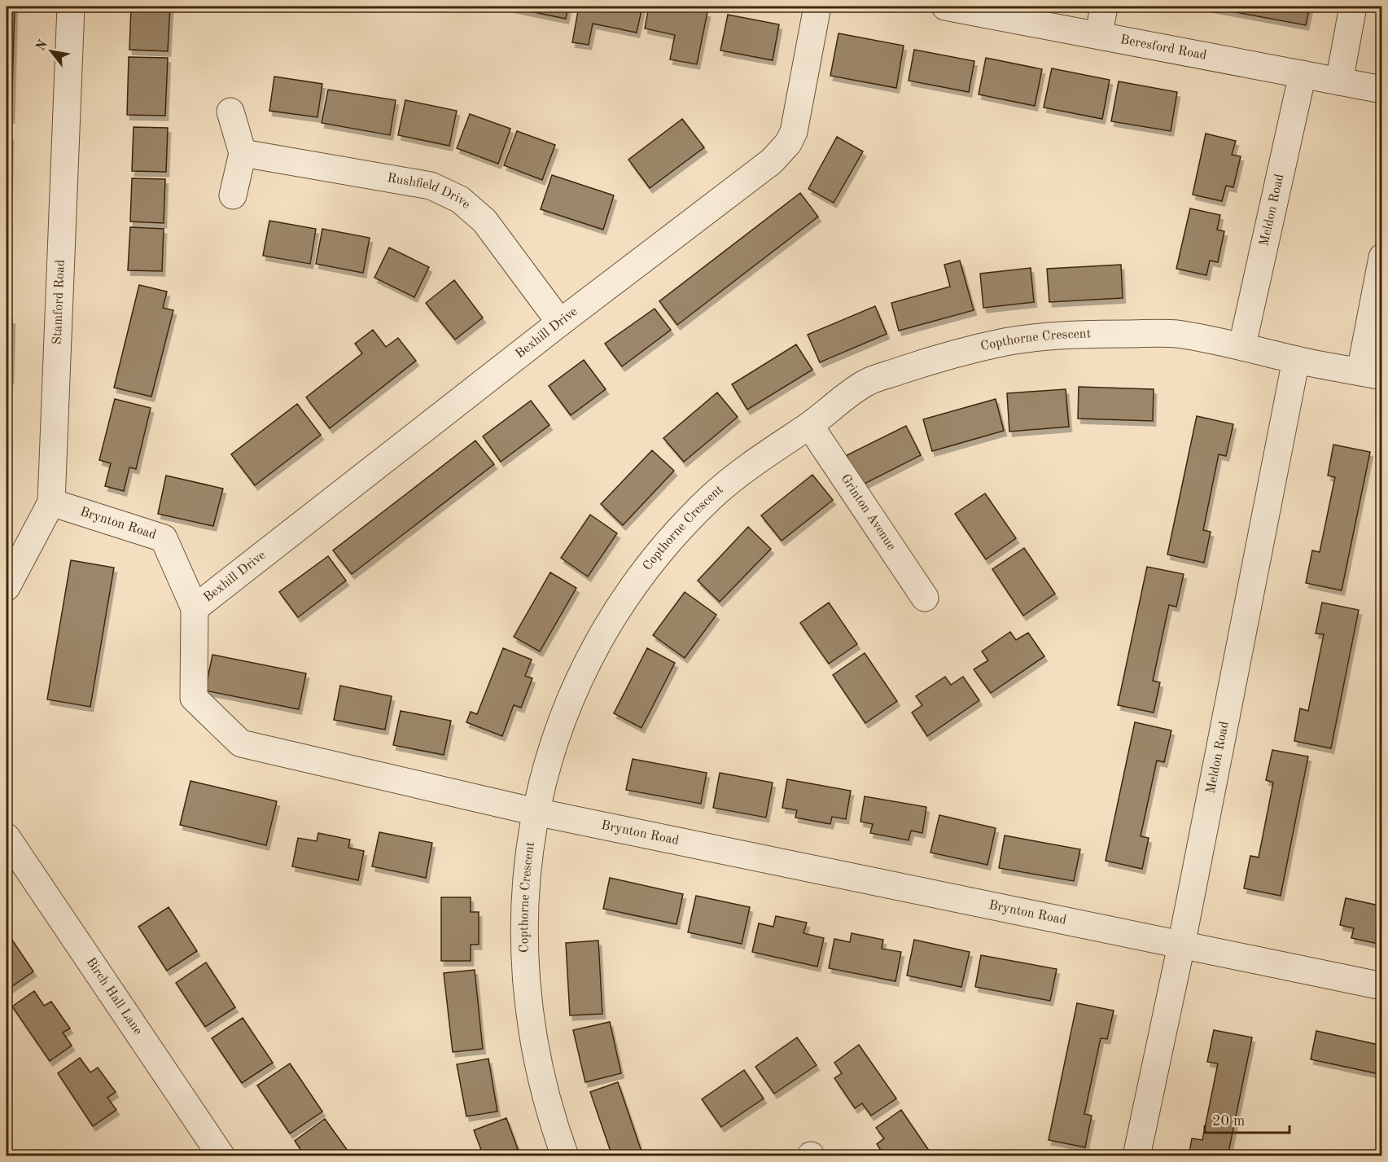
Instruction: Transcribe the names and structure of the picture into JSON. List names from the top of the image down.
{
  "streets": {
    "street": [
      "Beresford Road",
      "Rushfield Drive",
      "Meldon Road",
      "Stamford Road",
      "Bexhill Drive",
      "Copthorne Crescent",
      "Grinton Avenue",
      "Brynton Road",
      "Birch Hall Lane"
    ]
  },
  "crossings": [
    ["Beresford Road", "Meldon Road"],
    ["Rushfield Drive", "Bexhill Drive"],
    ["Meldon Road", "Copthorne Crescent"],
    ["Meldon Road", "Brynton Road"],
    ["Stamford Road", "Brynton Road"],
    ["Bexhill Drive", "Brynton Road"],
    ["Copthorne Crescent", "Grinton Avenue"],
    ["Copthorne Crescent", "Brynton Road"]
  ],
  "scale_bar": "20 m",
  "north": "top left"
}
